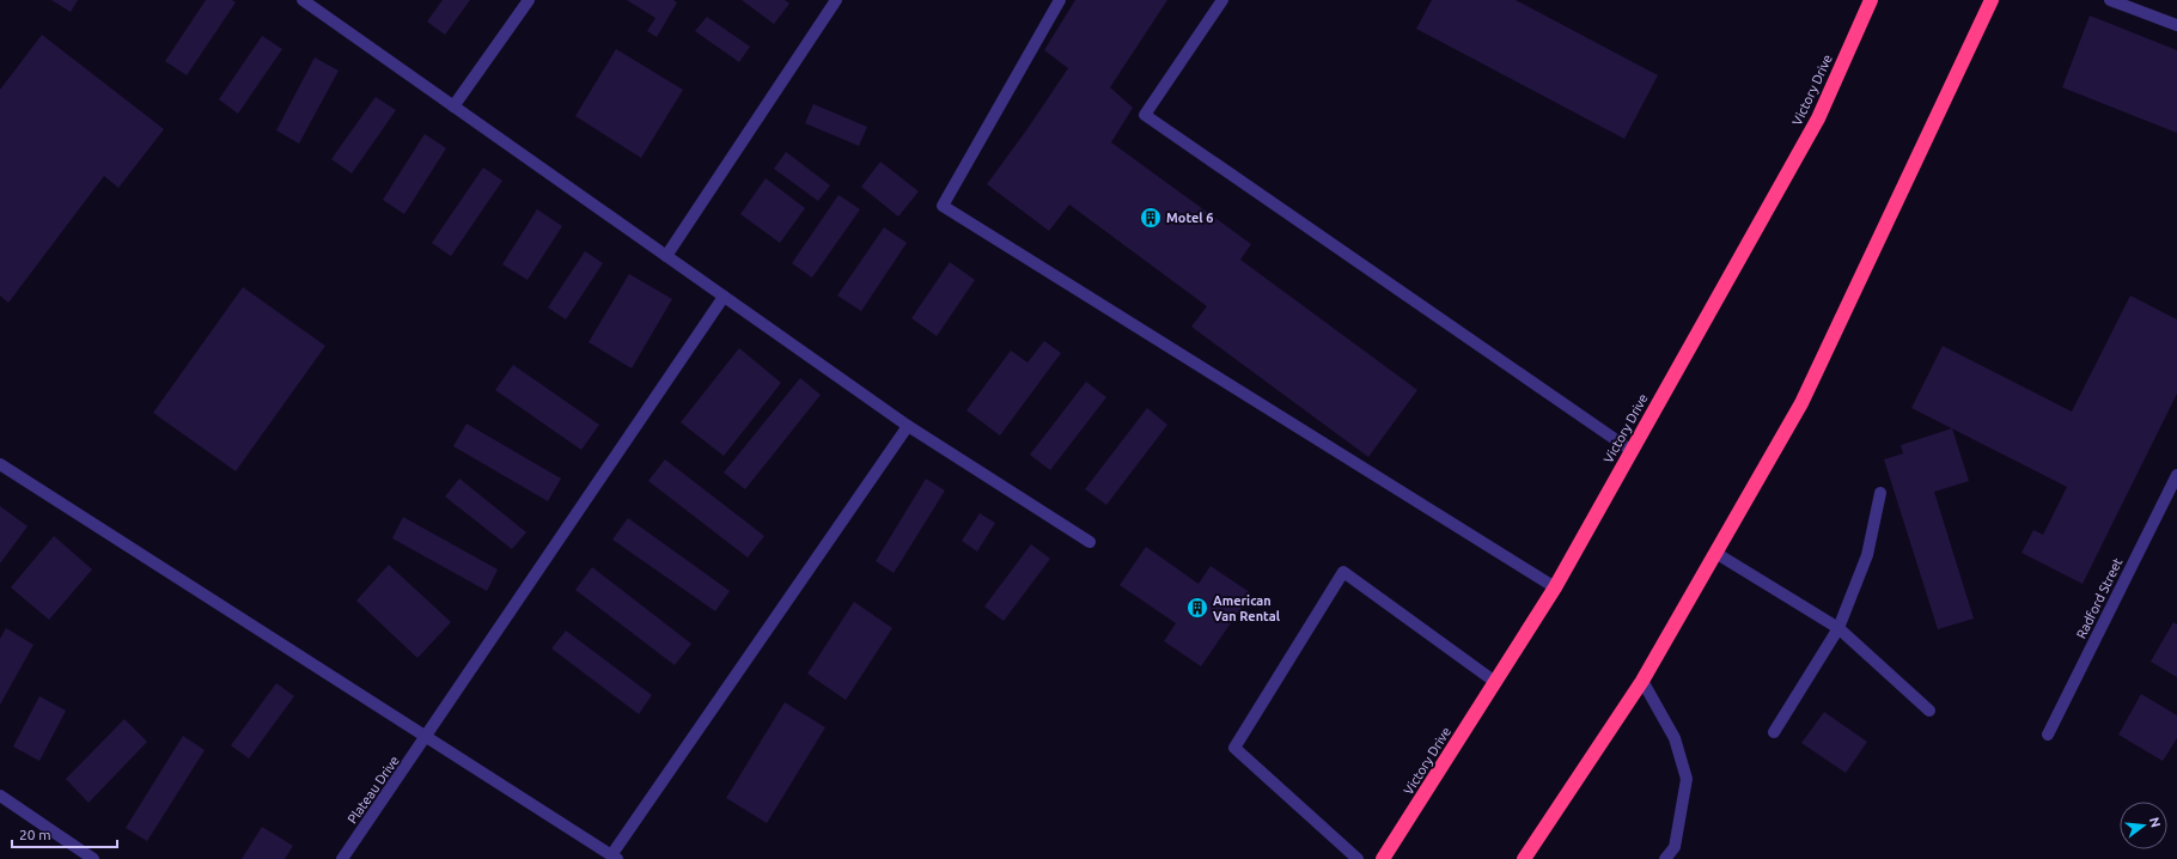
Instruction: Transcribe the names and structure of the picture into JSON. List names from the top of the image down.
{
  "streets": {
    "highway": ["Victory Drive"],
    "street": ["Radford Street", "Plateau Drive"]
  },
  "places": {
    "building": ["Motel 6", "American Van Rental"]
  },
  "scale_bar": "20 m",
  "north": "right"
}
